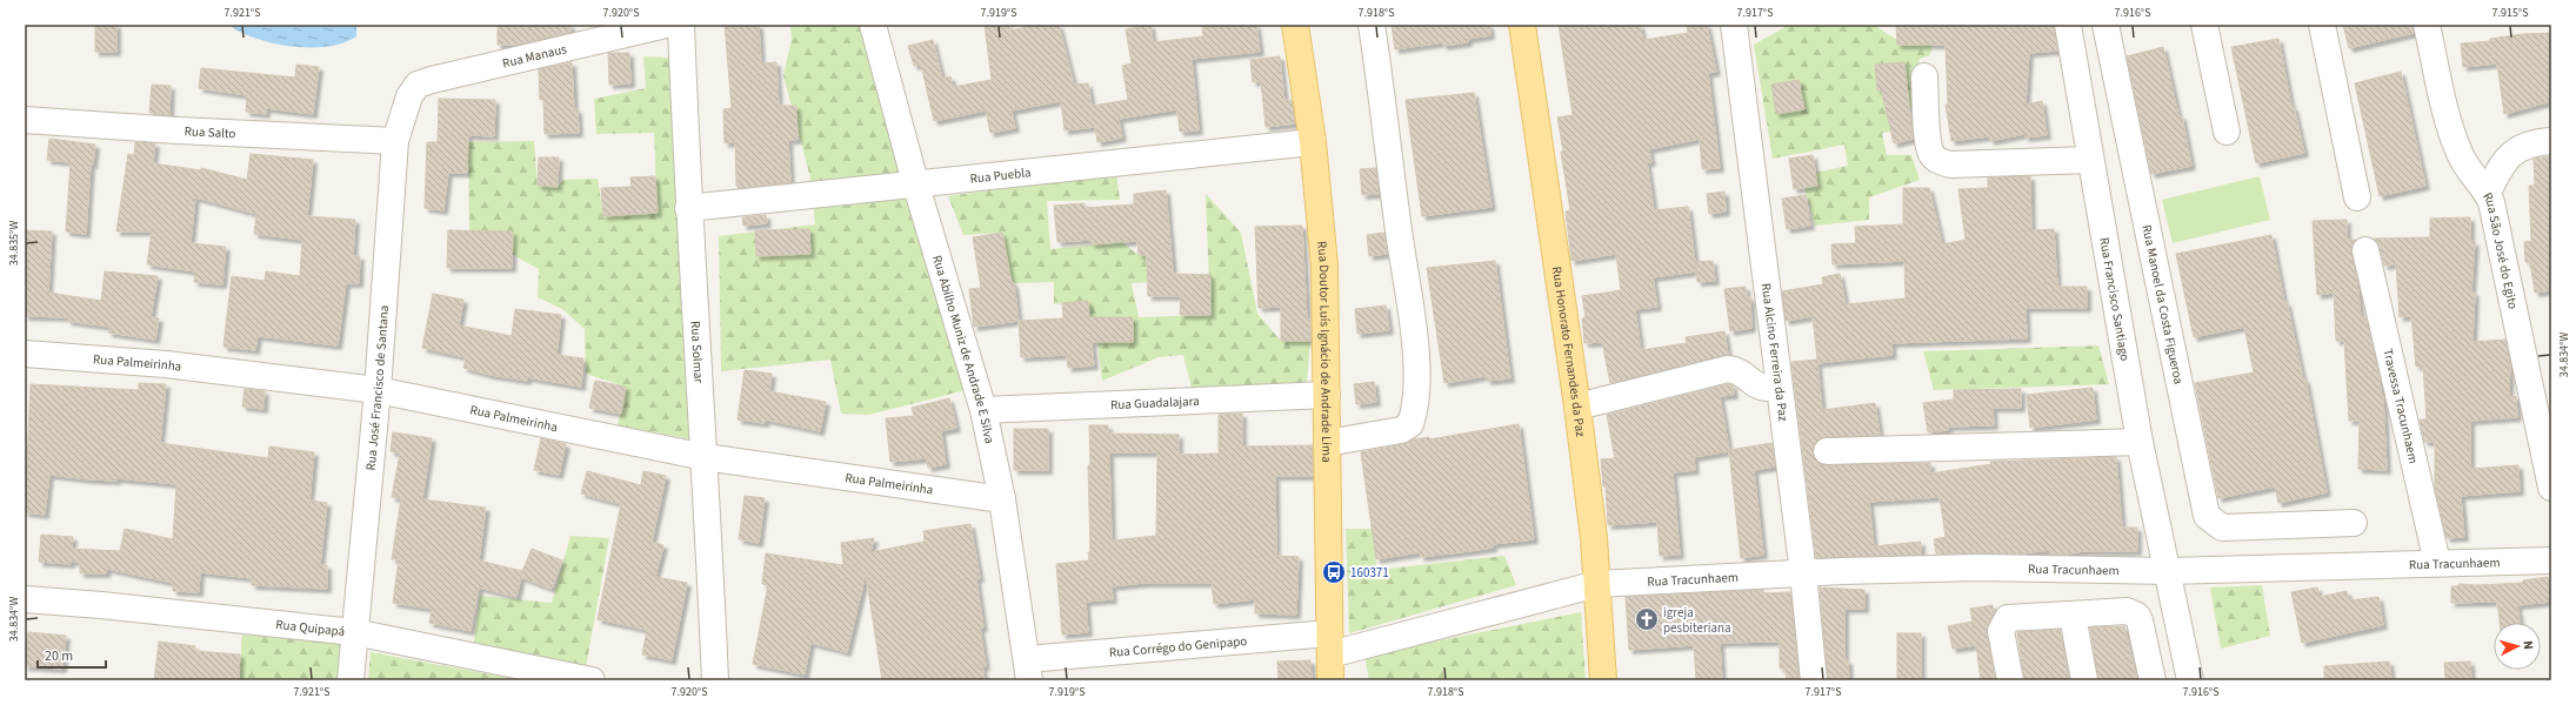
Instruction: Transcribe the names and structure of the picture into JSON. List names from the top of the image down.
{
  "streets": {
    "main road": ["Rua Doutor Luís Ignácio de Andrade Lima", "Rua Honorato Fernandes da Paz"],
    "street": [
      "Rua Manaus",
      "Rua Salto",
      "Rua Puebla",
      "Rua São José do Egito",
      "Rua Francisco Santiago",
      "Rua Manoel da Costa Figueroa",
      "Rua Abilho Muniz de Andrade E Silva",
      "Rua Solmar",
      "Rua Alcino Ferreira da Paz",
      "Rua Palmeirinha",
      "Rua José Francisco de Santana",
      "Rua Guadalajara",
      "Travessa Tracunhaem",
      "Rua Tracunhaem",
      "Rua Quipapá",
      "Rua Corrégo do Genipapo"
    ]
  },
  "crossings": [
    ["Rua Manaus", "Rua José Francisco de Santana"],
    ["Rua Salto", "Rua José Francisco de Santana"],
    ["Rua Puebla", "Rua Abilho Muniz de Andrade E Silva"],
    ["Rua Puebla", "Rua Doutor Luís Ignácio de Andrade Lima"],
    ["Rua Puebla", "Rua Solmar"],
    ["Rua Francisco Santiago", "Rua Tracunhaem"],
    ["Rua Abilho Muniz de Andrade E Silva", "Rua Palmeirinha"],
    ["Rua Abilho Muniz de Andrade E Silva", "Rua Guadalajara"],
    ["Rua Abilho Muniz de Andrade E Silva", "Rua Corrégo do Genipapo"],
    ["Rua Doutor Luís Ignácio de Andrade Lima", "Rua Guadalajara"],
    ["Rua Doutor Luís Ignácio de Andrade Lima", "Rua Corrégo do Genipapo"],
    ["Rua Honorato Fernandes da Paz", "Rua Tracunhaem"],
    ["Rua Honorato Fernandes da Paz", "Rua Corrégo do Genipapo"],
    ["Rua Solmar", "Rua Palmeirinha"],
    ["Rua Alcino Ferreira da Paz", "Rua Tracunhaem"],
    ["Rua Palmeirinha", "Rua José Francisco de Santana"],
    ["Rua José Francisco de Santana", "Rua Quipapá"],
    ["Travessa Tracunhaem", "Rua Tracunhaem"],
    ["Rua Tracunhaem", "Rua Corrégo do Genipapo"]
  ],
  "places": {
    "bus stop": ["160371"],
    "church": ["igreja pesbiteriana"]
  },
  "scale_bar": "20 m",
  "north": "right",
  "coordinates": [
    "7.921°S",
    "7.920°S",
    "7.919°S",
    "7.918°S",
    "7.917°S",
    "7.916°S",
    "7.915°S",
    "34.835°W",
    "34.834°W"
  ]
}
